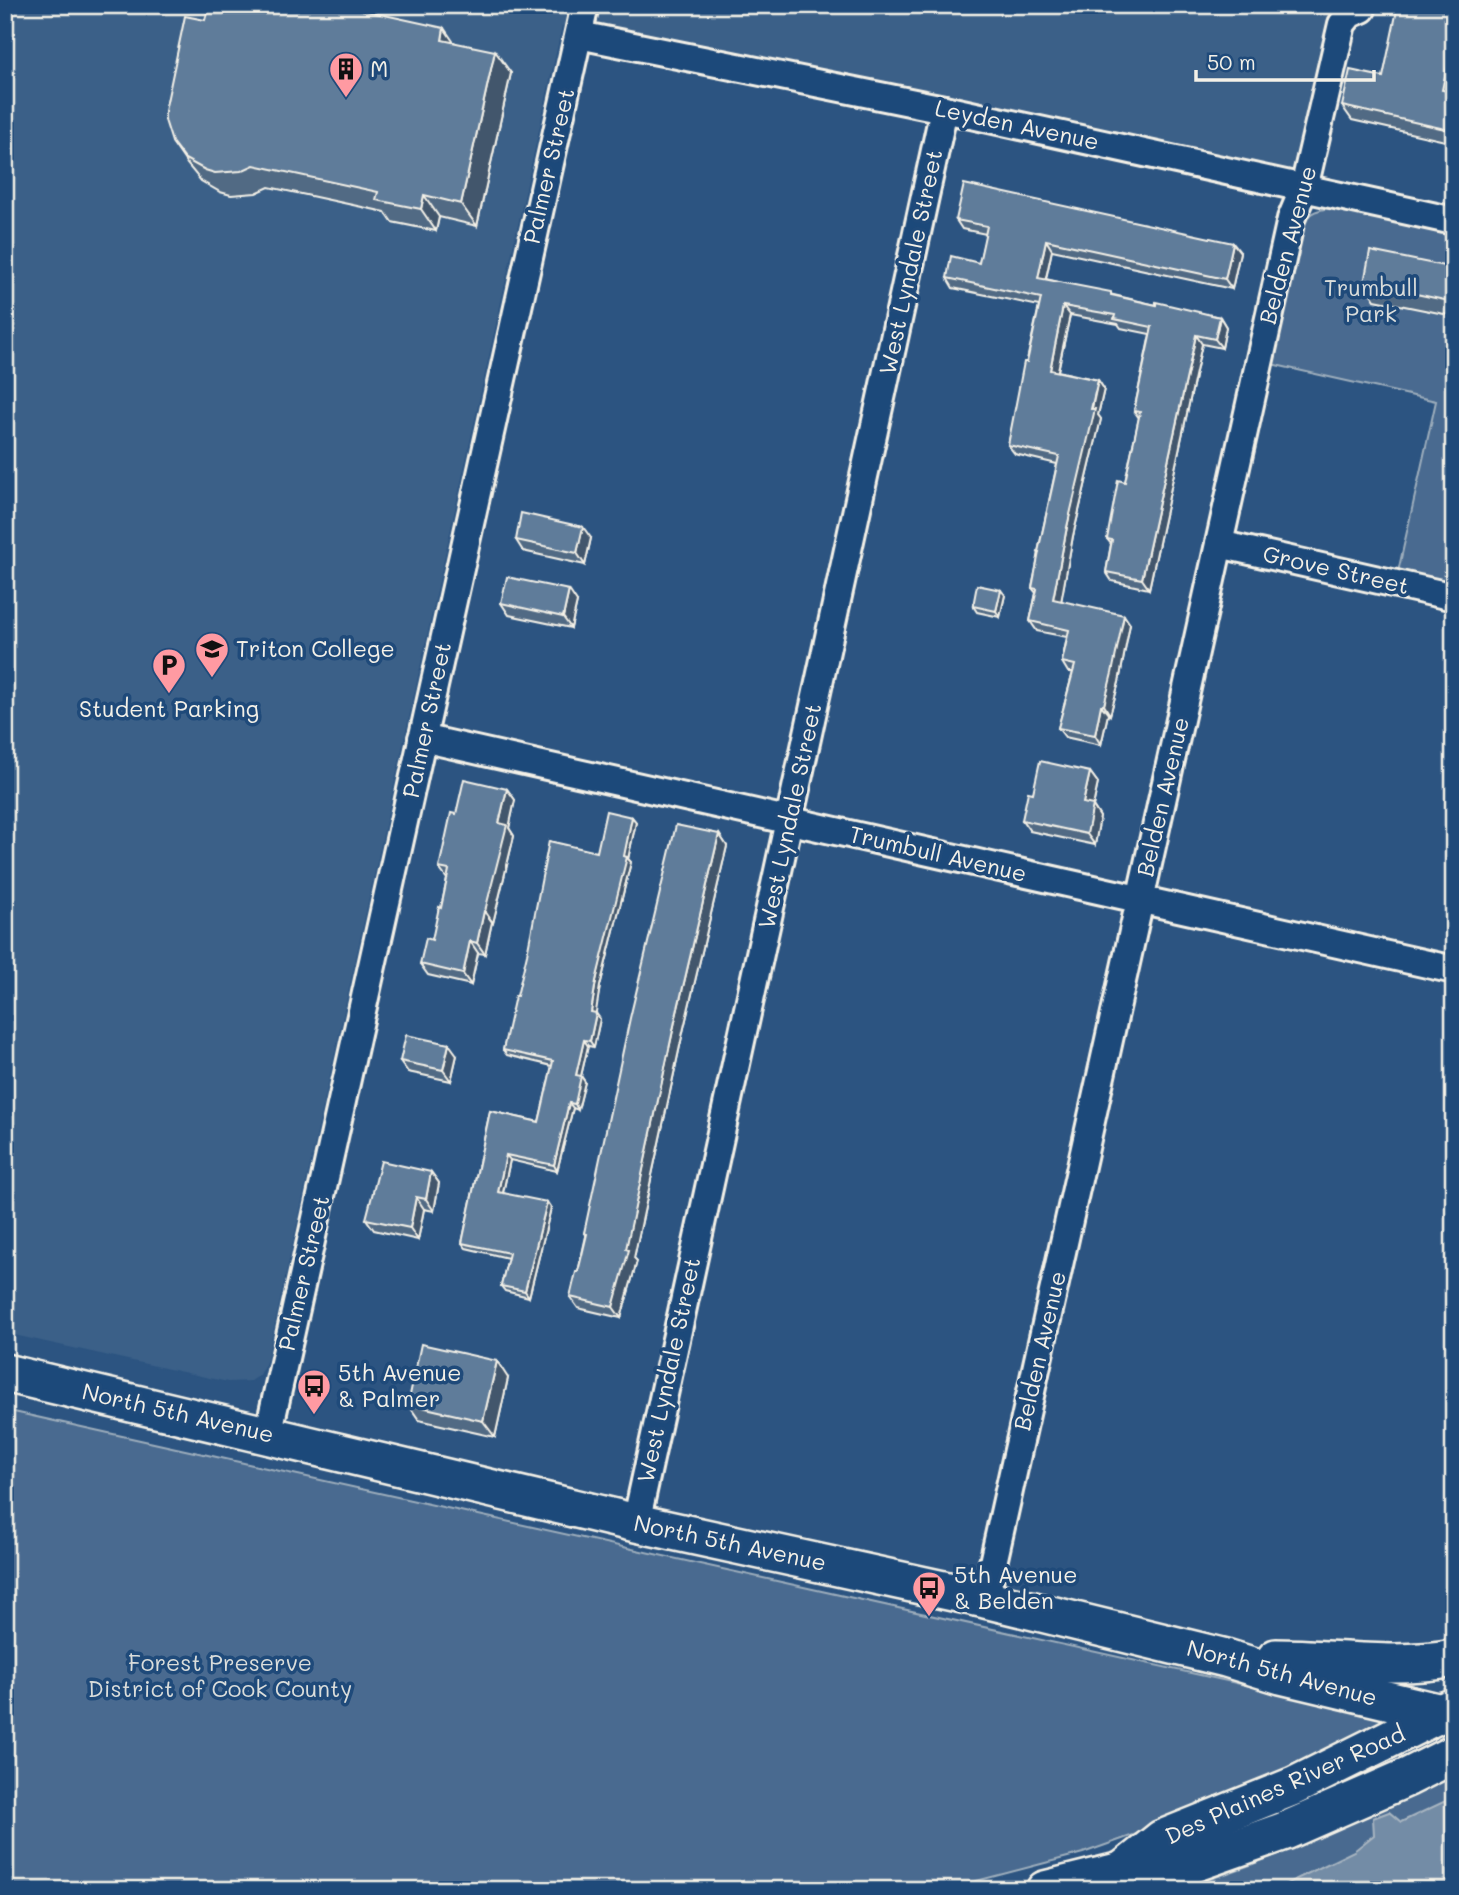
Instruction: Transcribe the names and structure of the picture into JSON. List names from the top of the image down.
{
  "streets": {
    "street": [
      "Leyden Avenue",
      "Palmer Street",
      "Belden Avenue",
      "West Lyndale Street",
      "Grove Street",
      "Trumbull Avenue",
      "North 5th Avenue",
      "Des Plaines River Road"
    ]
  },
  "crossings": [
    ["Leyden Avenue", "Palmer Street"],
    ["Leyden Avenue", "Belden Avenue"],
    ["Leyden Avenue", "West Lyndale Street"],
    ["Palmer Street", "Trumbull Avenue"],
    ["Palmer Street", "North 5th Avenue"],
    ["Belden Avenue", "Grove Street"],
    ["Belden Avenue", "Trumbull Avenue"],
    ["Belden Avenue", "North 5th Avenue"],
    ["West Lyndale Street", "Trumbull Avenue"],
    ["West Lyndale Street", "North 5th Avenue"],
    ["North 5th Avenue", "Des Plaines River Road"]
  ],
  "parks": ["Trumbull Park", "Forest Preserve District of Cook County"],
  "places": {
    "building": ["M"],
    "school or university": ["Triton College"],
    "parking": ["Student Parking"],
    "bus stop": ["5th Avenue & Palmer", "5th Avenue & Belden"]
  },
  "scale_bar": "50 m"
}
